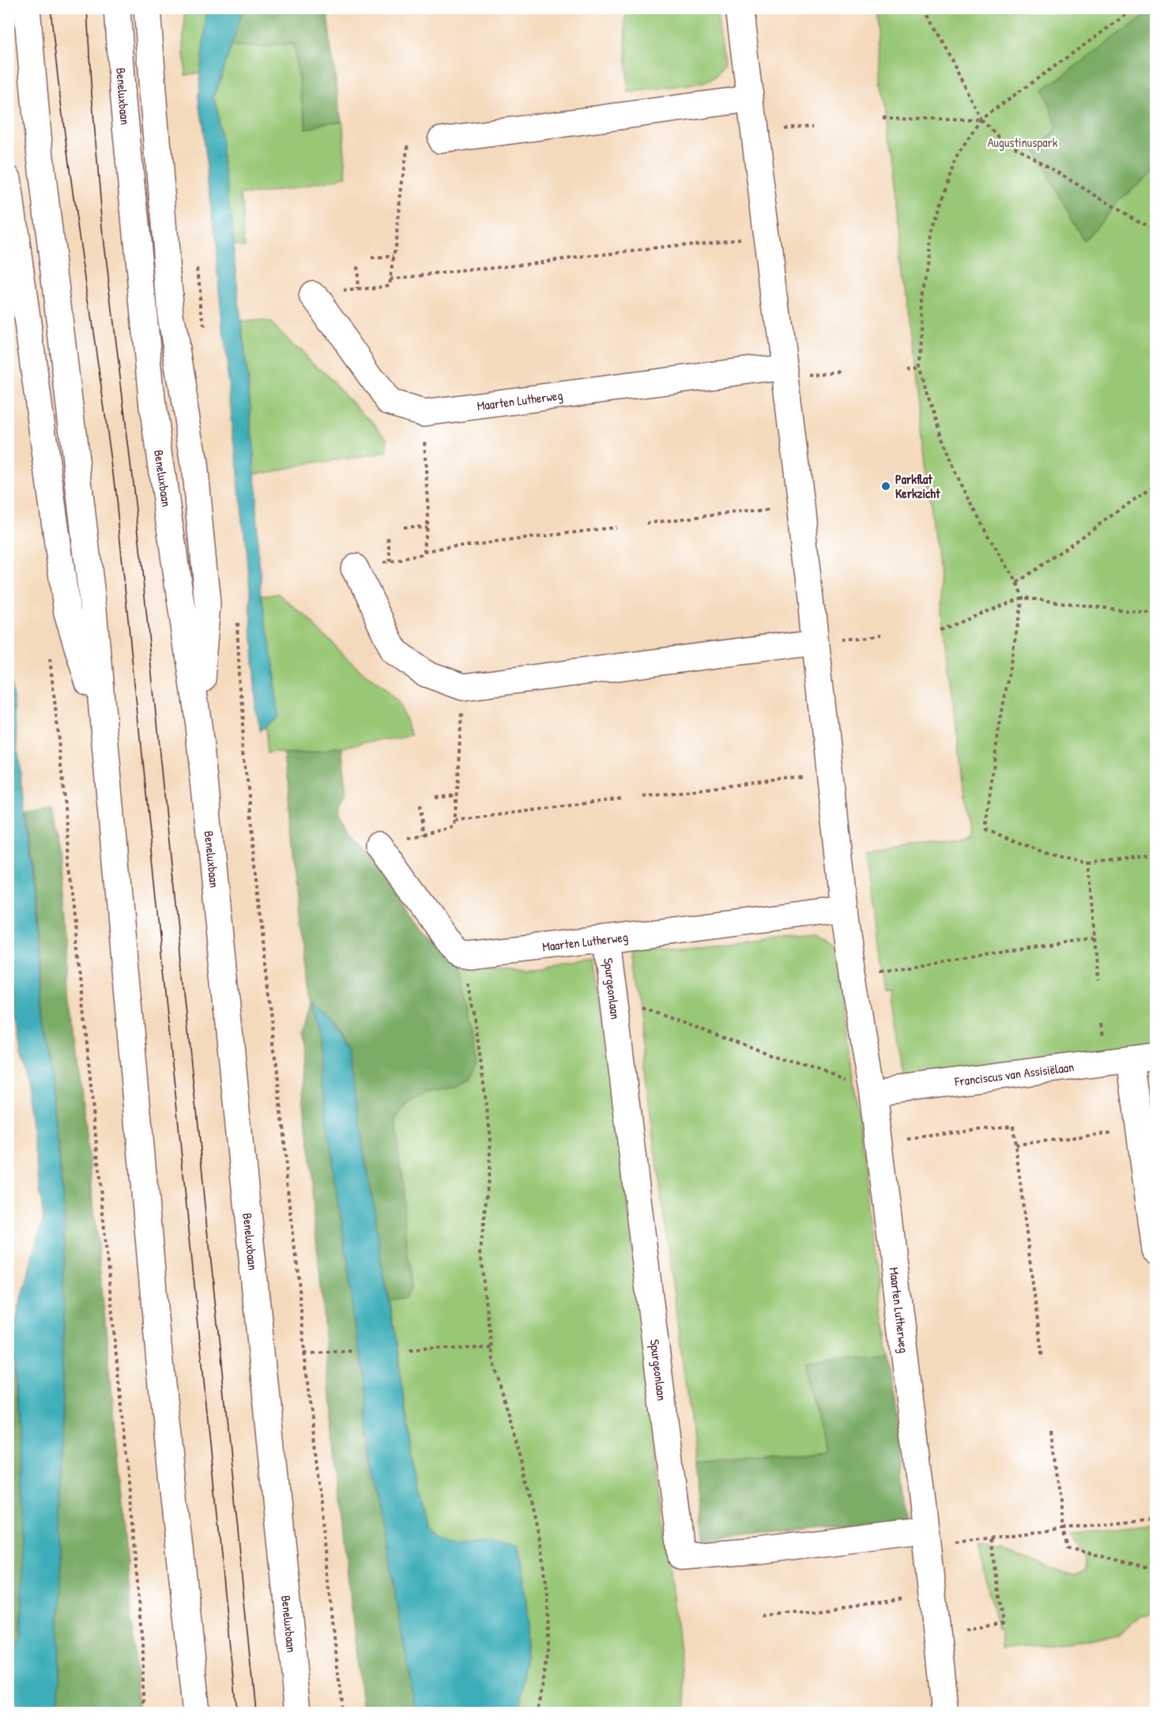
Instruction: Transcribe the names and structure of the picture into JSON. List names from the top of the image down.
{
  "streets": {
    "street": [
      "Beneluxbaan",
      "Maarten Lutherweg",
      "Spurgeonlaan",
      "Franciscus van Assisiëlaan"
    ]
  },
  "crossings": [
    ["Maarten Lutherweg", "Spurgeonlaan"],
    ["Maarten Lutherweg", "Franciscus van Assisiëlaan"]
  ],
  "parks": ["Augustinuspark"],
  "places": ["Parkflat Kerkzicht"]
}
